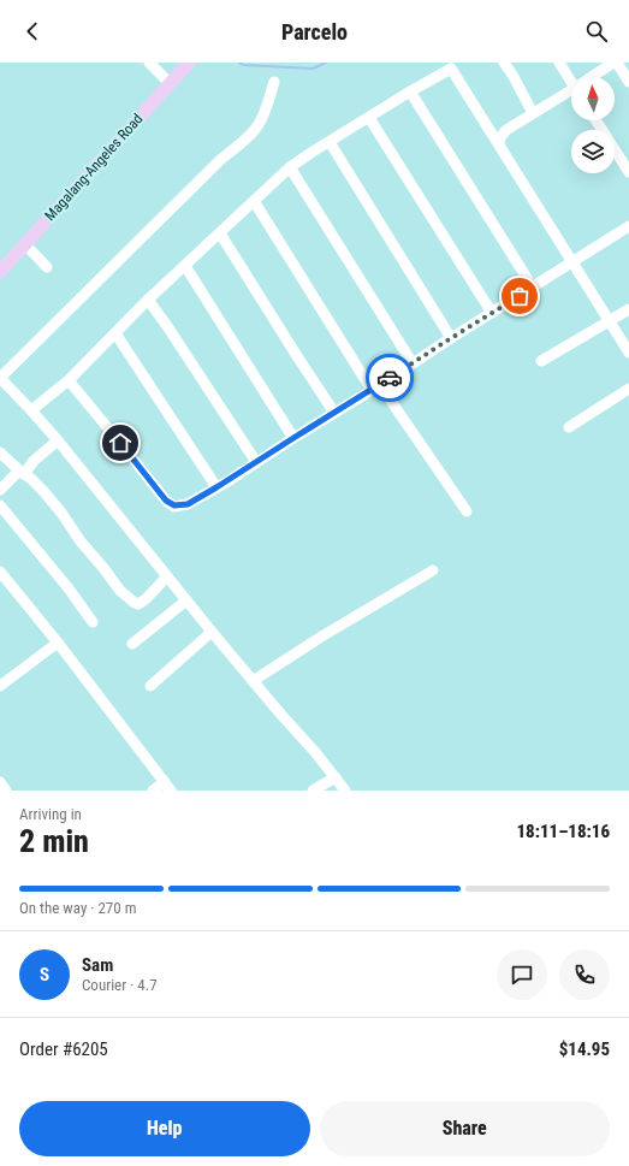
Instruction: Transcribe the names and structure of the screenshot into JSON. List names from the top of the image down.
{
  "streets": {
    "main road": ["Magalang-Angeles Road"]
  },
  "north": "top",
  "page": {
    "header": "Parcelo",
    "heading": ["2 min", "Arriving in", "18:11–18:16"],
    "panel": [
      "Sam",
      "Courier · 4.7",
      "Order #6205",
      "$14.95"
    ],
    "bar": "On the way · 270 m",
    "round": "S",
    "buttons": ["Help", "Share"]
  }
}
